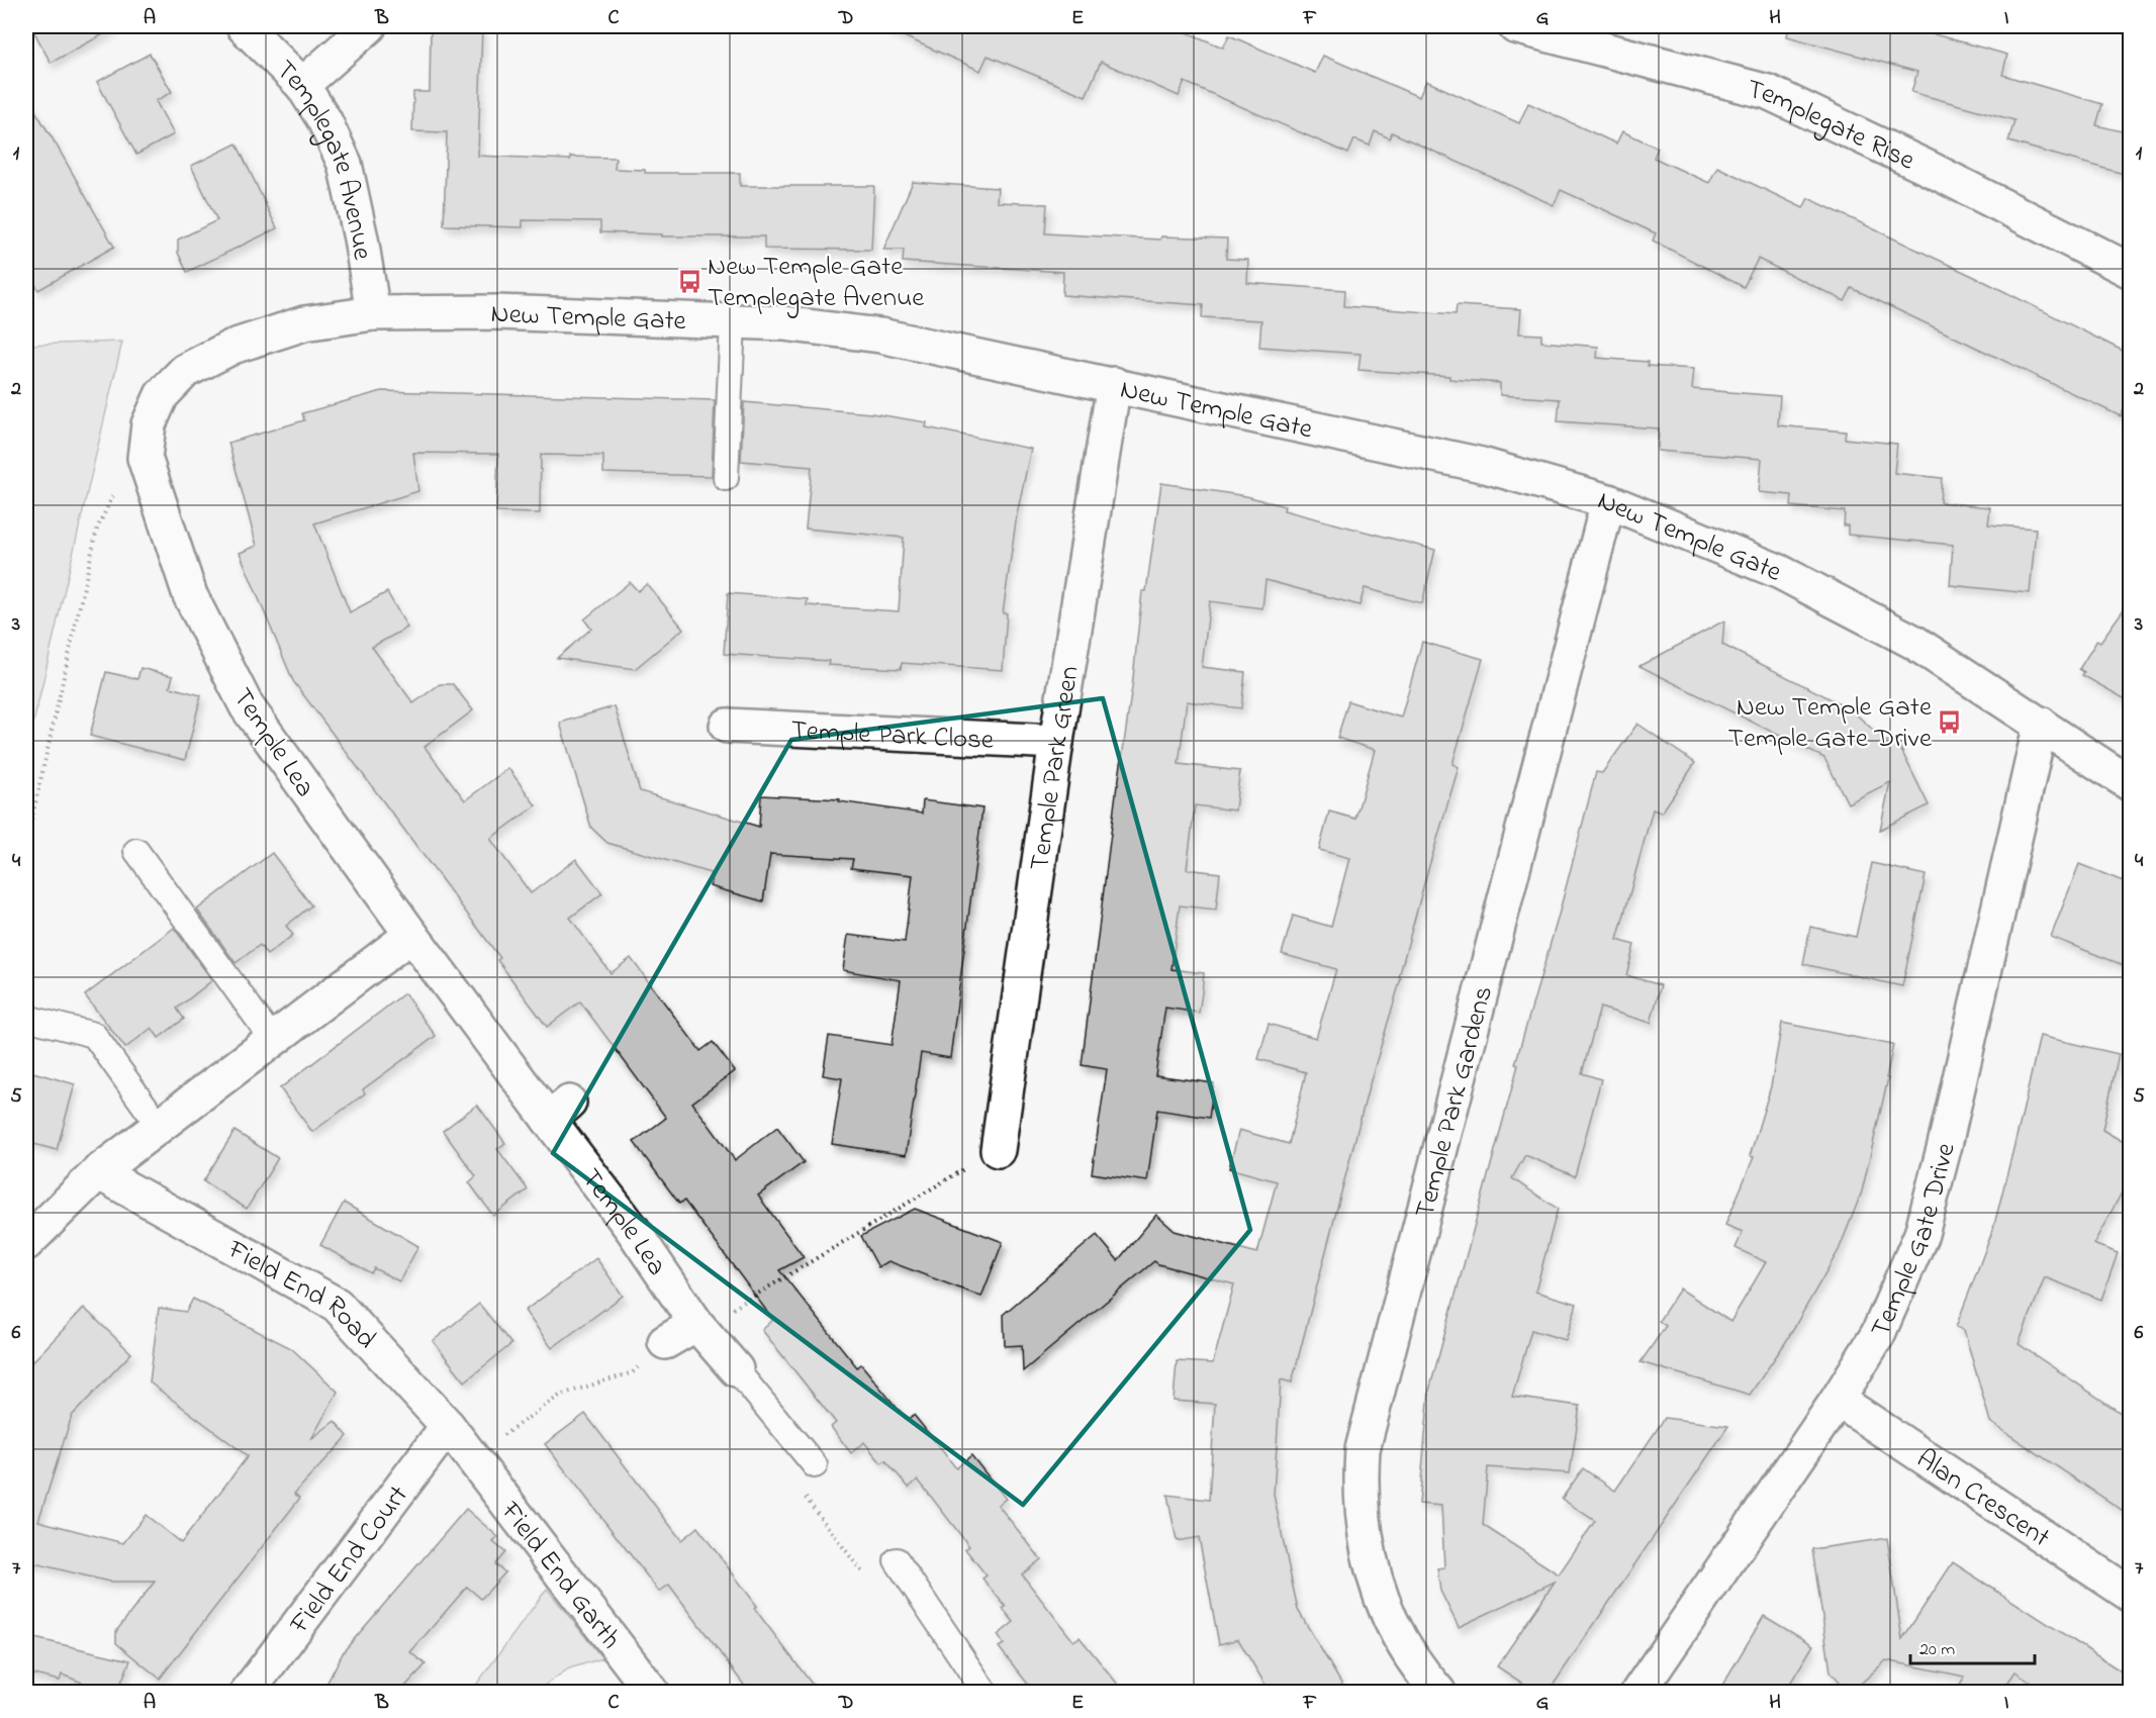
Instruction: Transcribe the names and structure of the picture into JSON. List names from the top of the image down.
{
  "streets": {
    "street": [
      "Templegate Rise",
      "Templegate Avenue",
      "New Temple Gate",
      "Temple Park Close",
      "Temple Lea",
      "Temple Park Green",
      "Temple Park Gardens",
      "Temple Gate Drive",
      "Field End Road",
      "Alan Crescent",
      "Field End Court",
      "Field End Garth"
    ]
  },
  "crossings": [
    ["Templegate Avenue", "New Temple Gate"],
    ["New Temple Gate", "Temple Lea"],
    ["New Temple Gate", "Temple Park Green"],
    ["New Temple Gate", "Temple Park Gardens"],
    ["New Temple Gate", "Temple Gate Drive"],
    ["Temple Park Close", "Temple Park Green"],
    ["Temple Gate Drive", "Alan Crescent"],
    ["Field End Road", "Field End Court"],
    ["Field End Road", "Field End Garth"]
  ],
  "places": {
    "bus stop": ["New Temple Gate Templegate Avenue", "New Temple Gate Temple Gate Drive"]
  },
  "scale_bar": "20 m",
  "grid": {
    "columns": [
      "A",
      "B",
      "C",
      "D",
      "E",
      "F",
      "G",
      "H",
      "I"
    ],
    "rows": [
      "1",
      "2",
      "3",
      "4",
      "5",
      "6",
      "7"
    ]
  }
}
